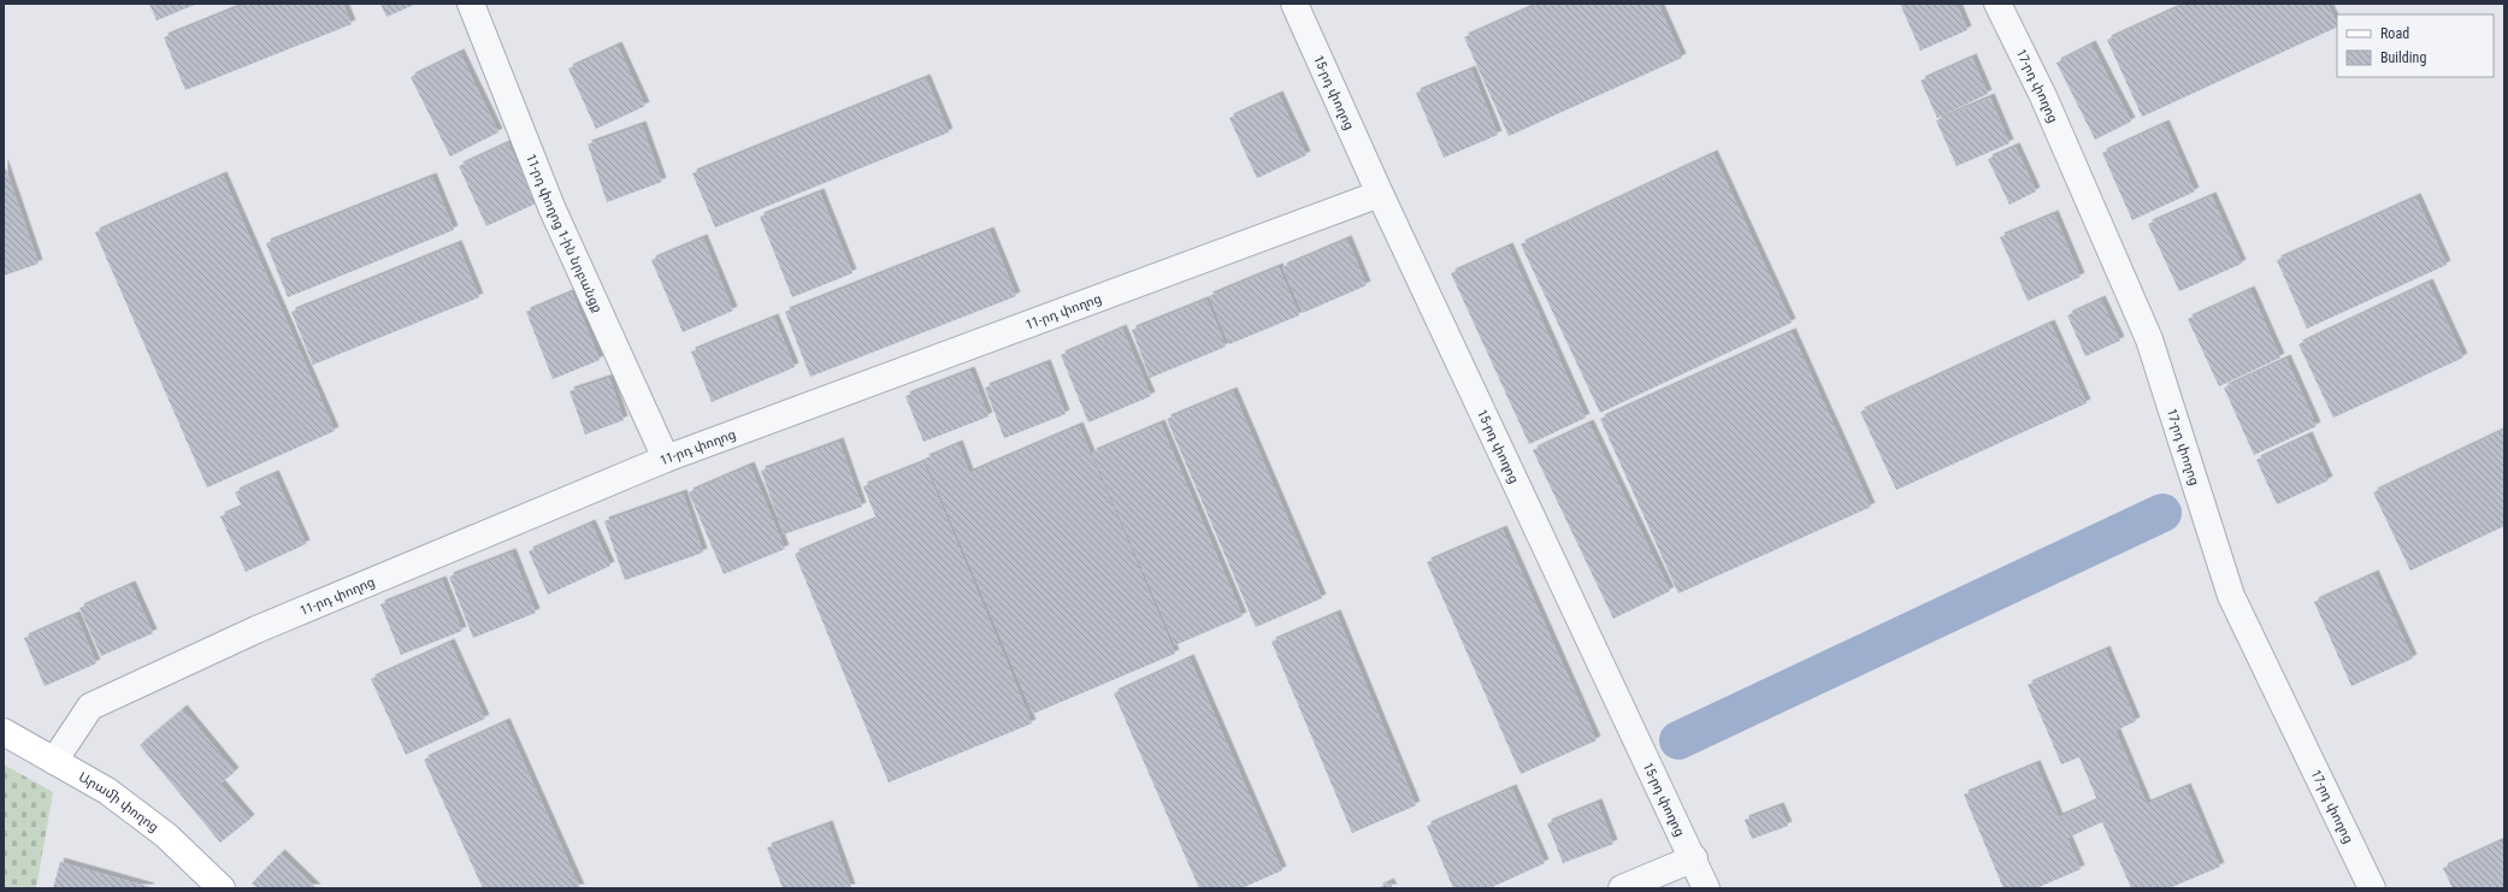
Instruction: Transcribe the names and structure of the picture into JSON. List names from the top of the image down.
{
  "streets": {
    "main road": ["Արամի փողոց"],
    "street": [
      "17-րդ փողոց",
      "15-րդ փողոց",
      "11-րդ փողոց 1-ին նրբանցք",
      "11-րդ փողոց"
    ]
  },
  "crossings": [
    ["15-րդ փողոց", "11-րդ փողոց"],
    ["11-րդ փողոց 1-ին նրբանցք", "11-րդ փողոց"],
    ["11-րդ փողոց", "Արամի փողոց"]
  ],
  "legend": ["Road", "Building"]
}
